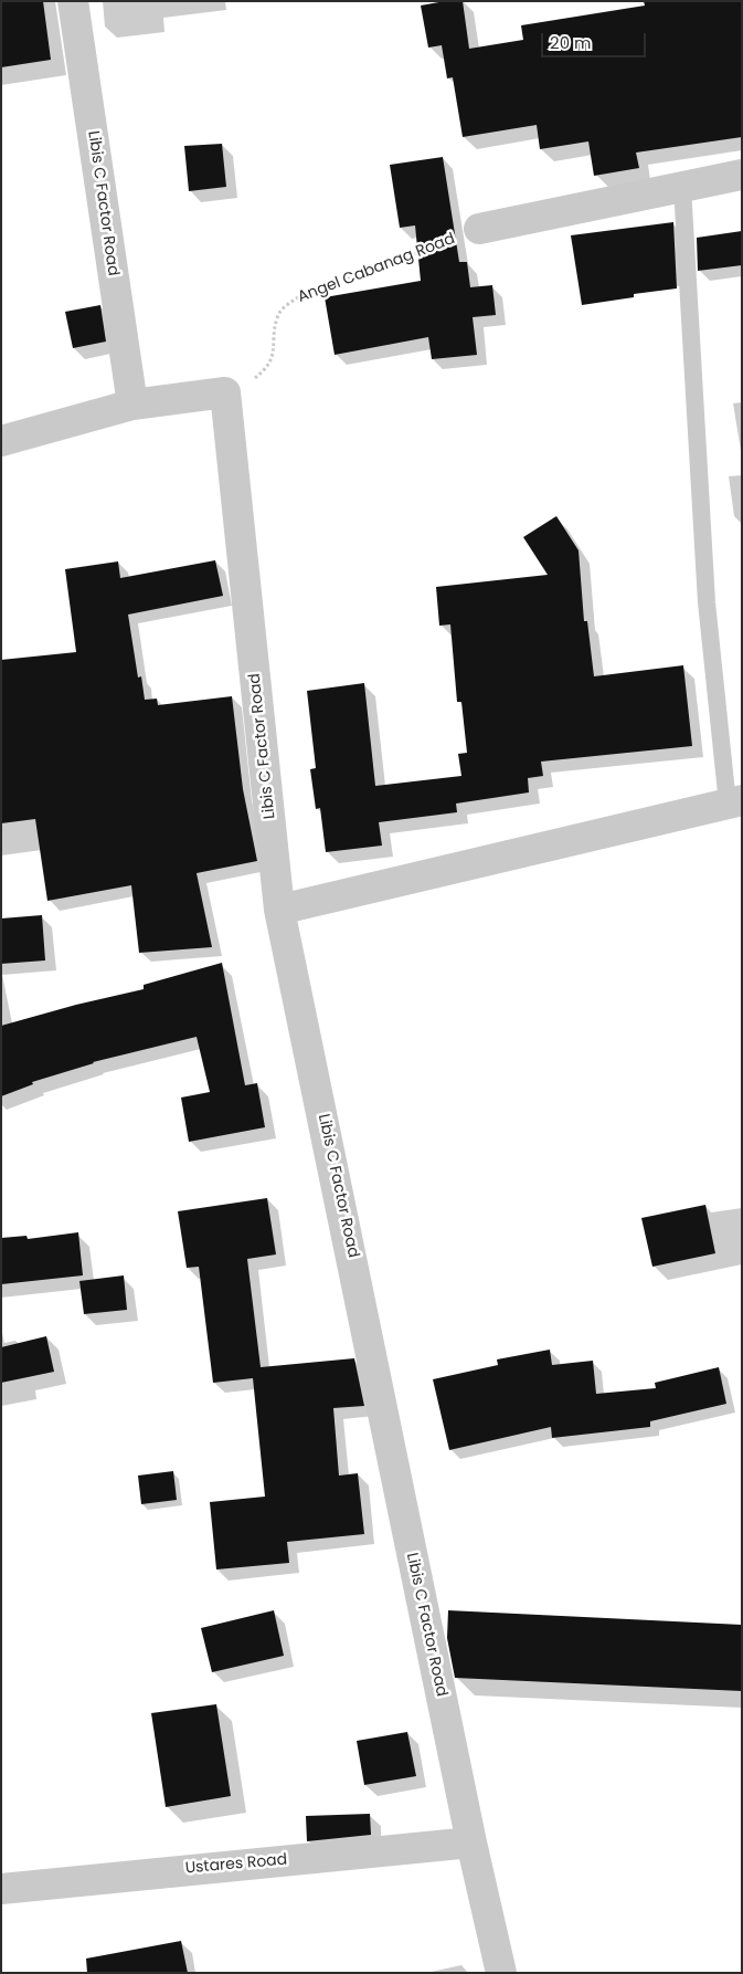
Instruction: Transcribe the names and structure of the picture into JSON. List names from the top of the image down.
{
  "streets": {
    "street": ["Libis C Factor Road", "Ustares Road"],
    "path": ["Angel Cabanag Road"]
  },
  "crossings": [
    ["Libis C Factor Road", "Angel Cabanag Road"],
    ["Libis C Factor Road", "Ustares Road"]
  ],
  "scale_bar": "20 m"
}
